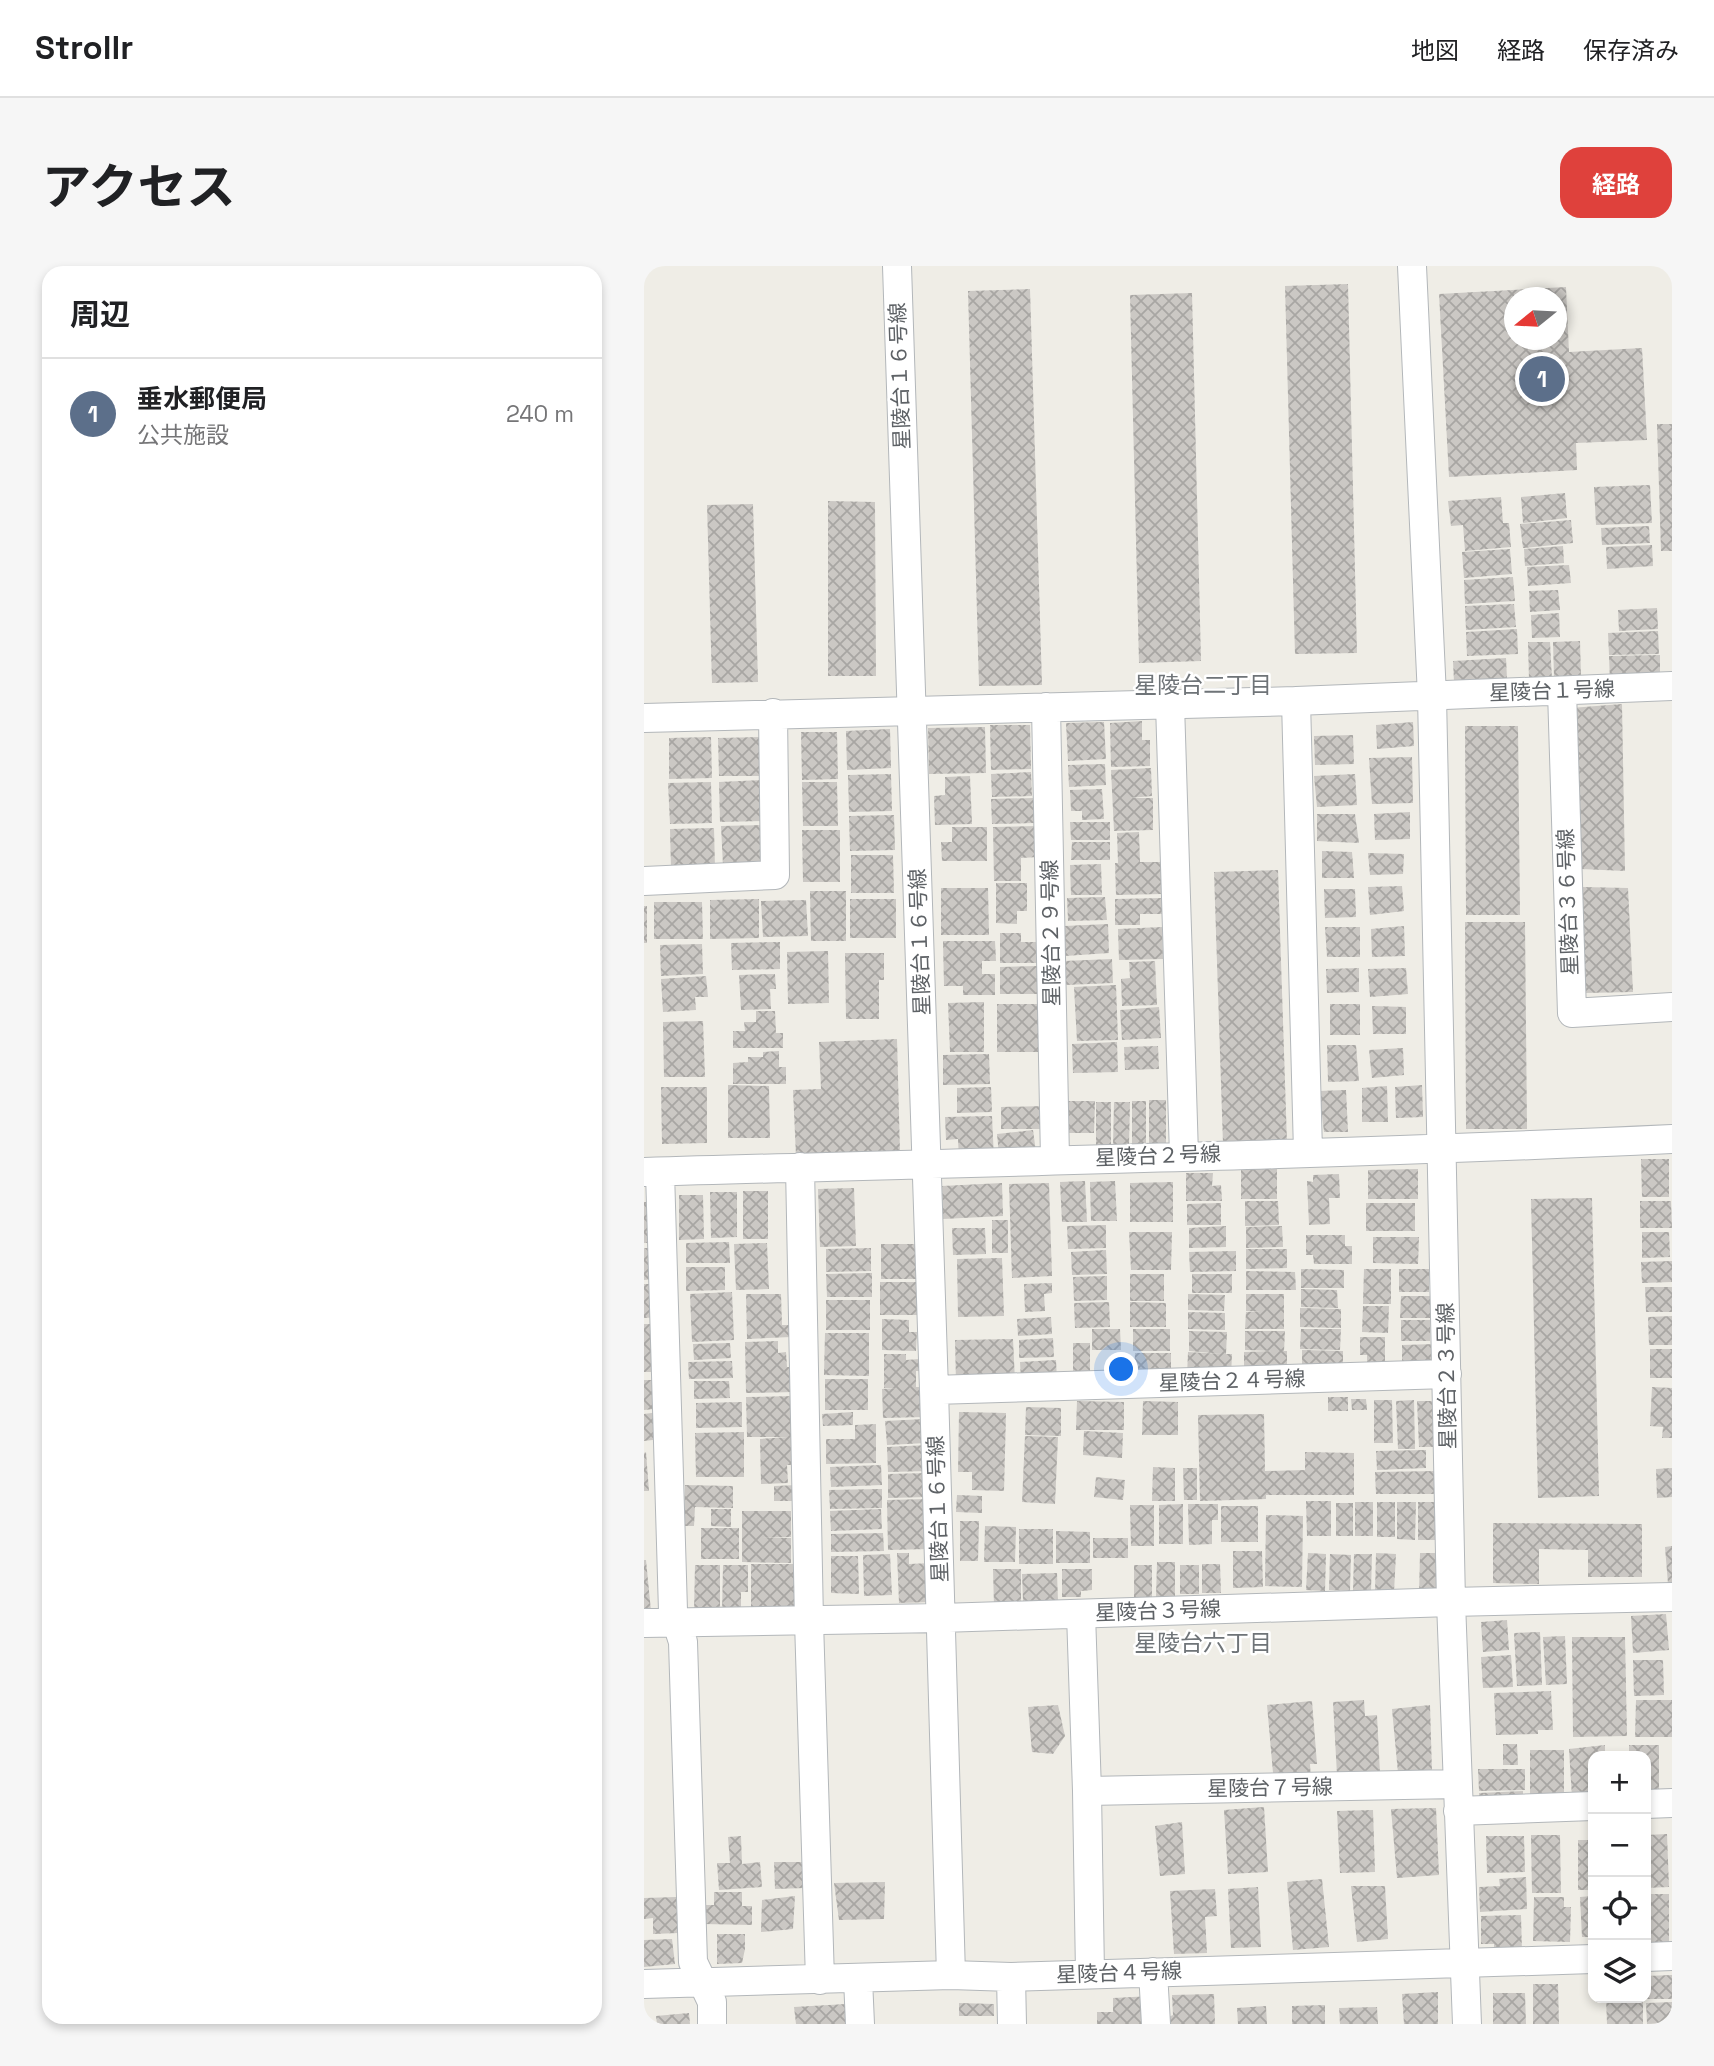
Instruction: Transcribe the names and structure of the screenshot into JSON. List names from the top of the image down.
{
  "streets": {
    "street": [
      "星陵台１６号線",
      "星陵台１号線",
      "星陵台３６号線",
      "星陵台２９号線",
      "星陵台２号線",
      "星陵台２３号線",
      "星陵台２４号線",
      "星陵台３号線",
      "星陵台７号線",
      "星陵台４号線"
    ]
  },
  "crossings": [
    ["星陵台１６号線", "星陵台１号線"],
    ["星陵台１６号線", "星陵台２号線"],
    ["星陵台１６号線", "星陵台２４号線"],
    ["星陵台１６号線", "星陵台３号線"],
    ["星陵台１６号線", "星陵台４号線"],
    ["星陵台１号線", "星陵台３６号線"],
    ["星陵台１号線", "星陵台２９号線"],
    ["星陵台１号線", "星陵台２３号線"],
    ["星陵台２９号線", "星陵台２号線"],
    ["星陵台２号線", "星陵台２３号線"],
    ["星陵台２３号線", "星陵台２４号線"],
    ["星陵台２３号線", "星陵台３号線"],
    ["星陵台２３号線", "星陵台７号線"]
  ],
  "districts": ["星陵台二丁目", "星陵台六丁目"],
  "north": "left",
  "page": {
    "header": "Strollr",
    "nav": ["地図", "経路", "保存済み"],
    "title": "アクセス",
    "buttons": "経路",
    "heading": "周辺",
    "pins": "1",
    "list": [
      {
        "mark": "1",
        "name": "垂水郵便局",
        "note": "公共施設",
        "value": "240 m"
      }
    ],
    "map_buttons": ["+", "−"]
  }
}
